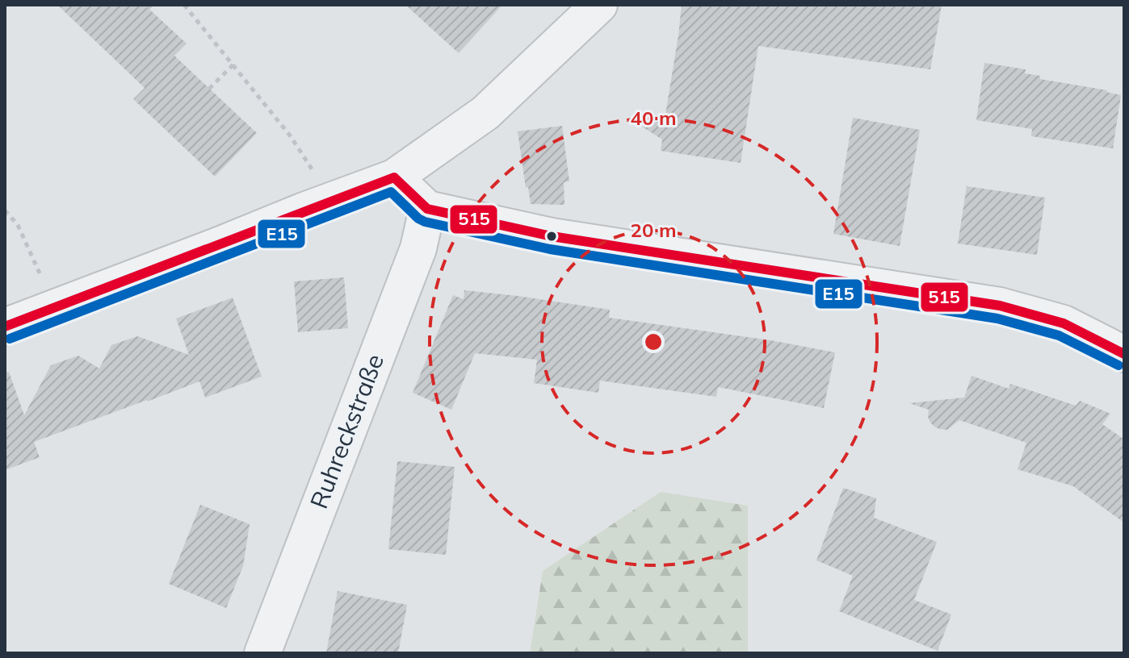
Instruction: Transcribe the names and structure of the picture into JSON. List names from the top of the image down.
{
  "streets": {
    "street": ["Ruhreckstraße"]
  },
  "lines": ["transit line 515", "transit line E15"],
  "rings": ["40 m", "20 m"]
}
